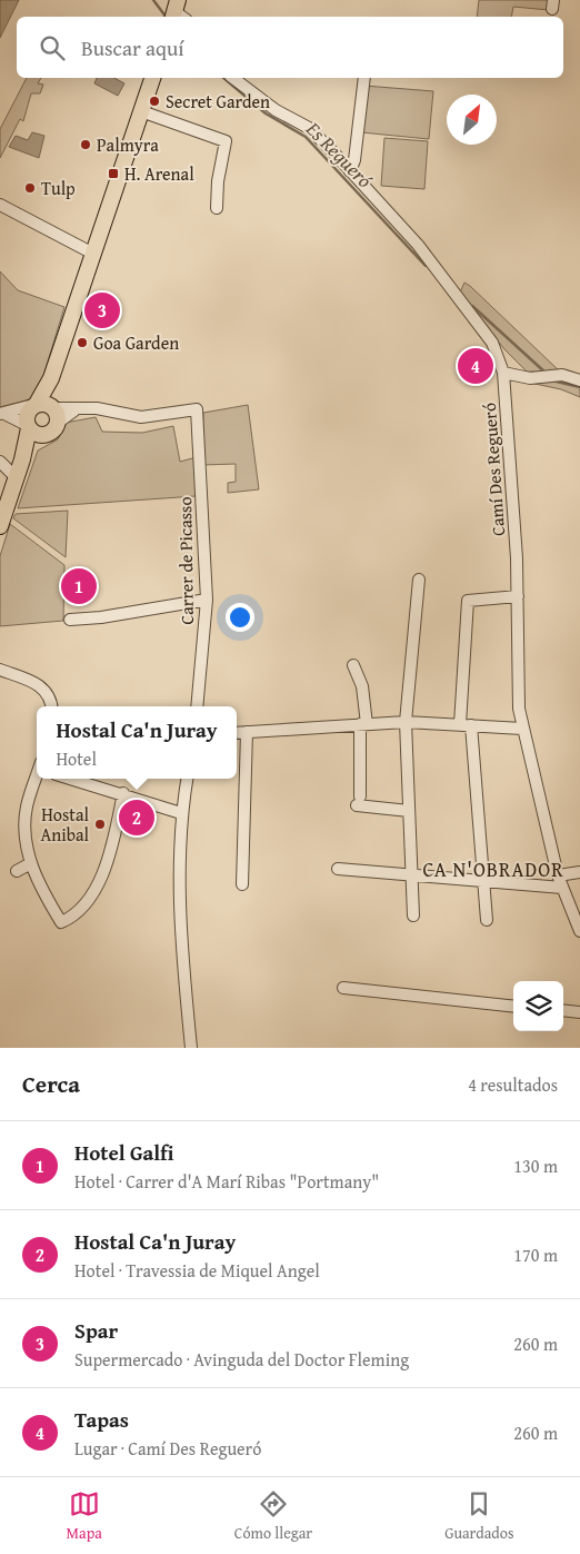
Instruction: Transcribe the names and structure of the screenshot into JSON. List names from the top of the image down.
{
  "streets": {
    "street": ["Camí Des Regueró", "Carrer de Picasso"]
  },
  "districts": ["CA N'OBRADOR"],
  "water": ["Es Regueró"],
  "places": {
    "other": [
      "Secret Garden",
      "Palmyra",
      "Tulp",
      "Goa Garden",
      "Hostal Anibal"
    ],
    "transit": ["H. Arenal"]
  },
  "north": "top right",
  "page": {
    "search": "Buscar aquí",
    "pins": [
      "3",
      "4",
      "1",
      "2"
    ],
    "popup": ["Hostal Ca'n Juray", "Hotel"],
    "heading": ["Cerca", "4 resultados"],
    "list": [
      {
        "mark": "1",
        "name": "Hotel Galfi",
        "note": "Hotel · Carrer d'A Marí Ribas \"Portmany\"",
        "value": "130 m"
      },
      {
        "mark": "2",
        "name": "Hostal Ca'n Juray",
        "note": "Hotel · Travessia de Miquel Angel",
        "value": "170 m"
      },
      {
        "mark": "3",
        "name": "Spar",
        "note": "Supermercado · Avinguda del Doctor Fleming",
        "value": "260 m"
      },
      {
        "mark": "4",
        "name": "Tapas",
        "note": "Lugar · Camí Des Regueró",
        "value": "260 m"
      }
    ],
    "nav": ["Mapa", "Cómo llegar", "Guardados"]
  }
}
